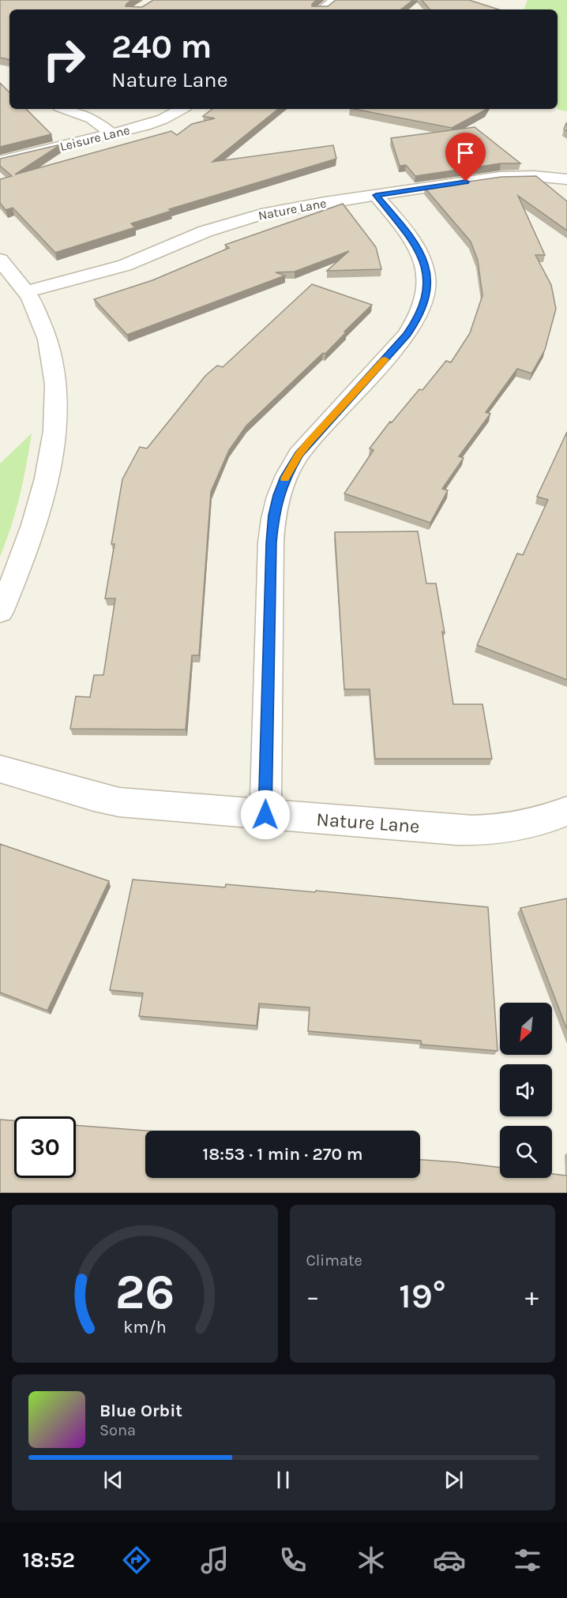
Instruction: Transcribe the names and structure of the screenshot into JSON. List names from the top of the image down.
{
  "streets": {
    "street": ["Leisure Lane", "Nature Lane"]
  },
  "north": "bottom left",
  "page": {
    "turn": ["240 m", "Nature Lane"],
    "limit": "30",
    "trip": "18:53 · 1 min · 270 m",
    "tile": "Climate",
    "heat": ["−", "19°", "+"],
    "song": ["Blue Orbit", "Sona"],
    "tabs": "18:52",
    "gauge": ["26", "km/h"]
  }
}
